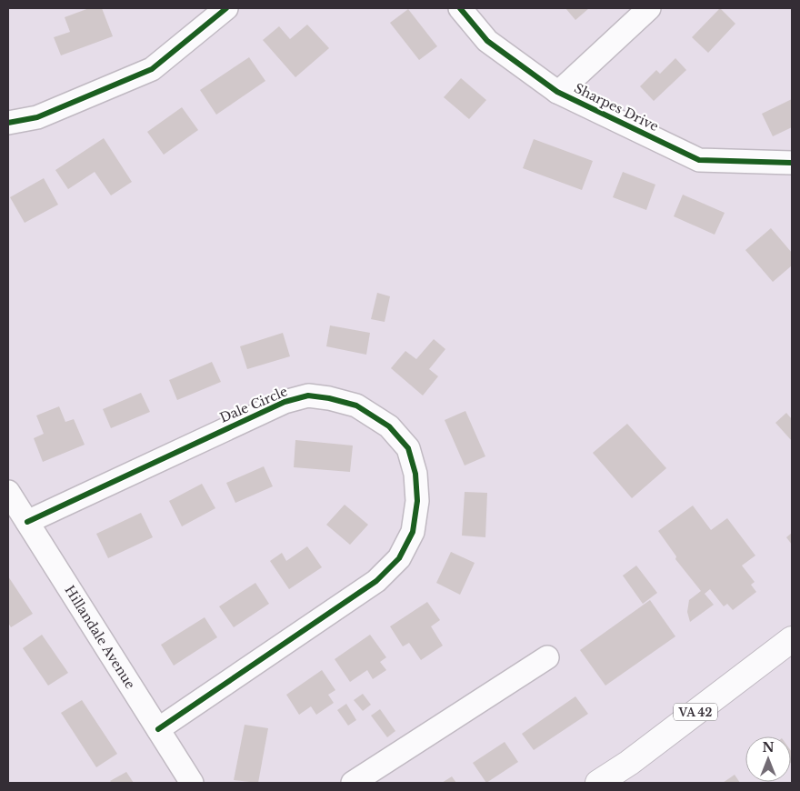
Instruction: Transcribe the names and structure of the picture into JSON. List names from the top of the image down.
{
  "streets": {
    "main road": ["VA 42"],
    "street": ["Sharpes Drive", "Dale Circle", "Hillandale Avenue"]
  },
  "crossings": [
    ["Dale Circle", "Hillandale Avenue"]
  ],
  "north": "top"
}
